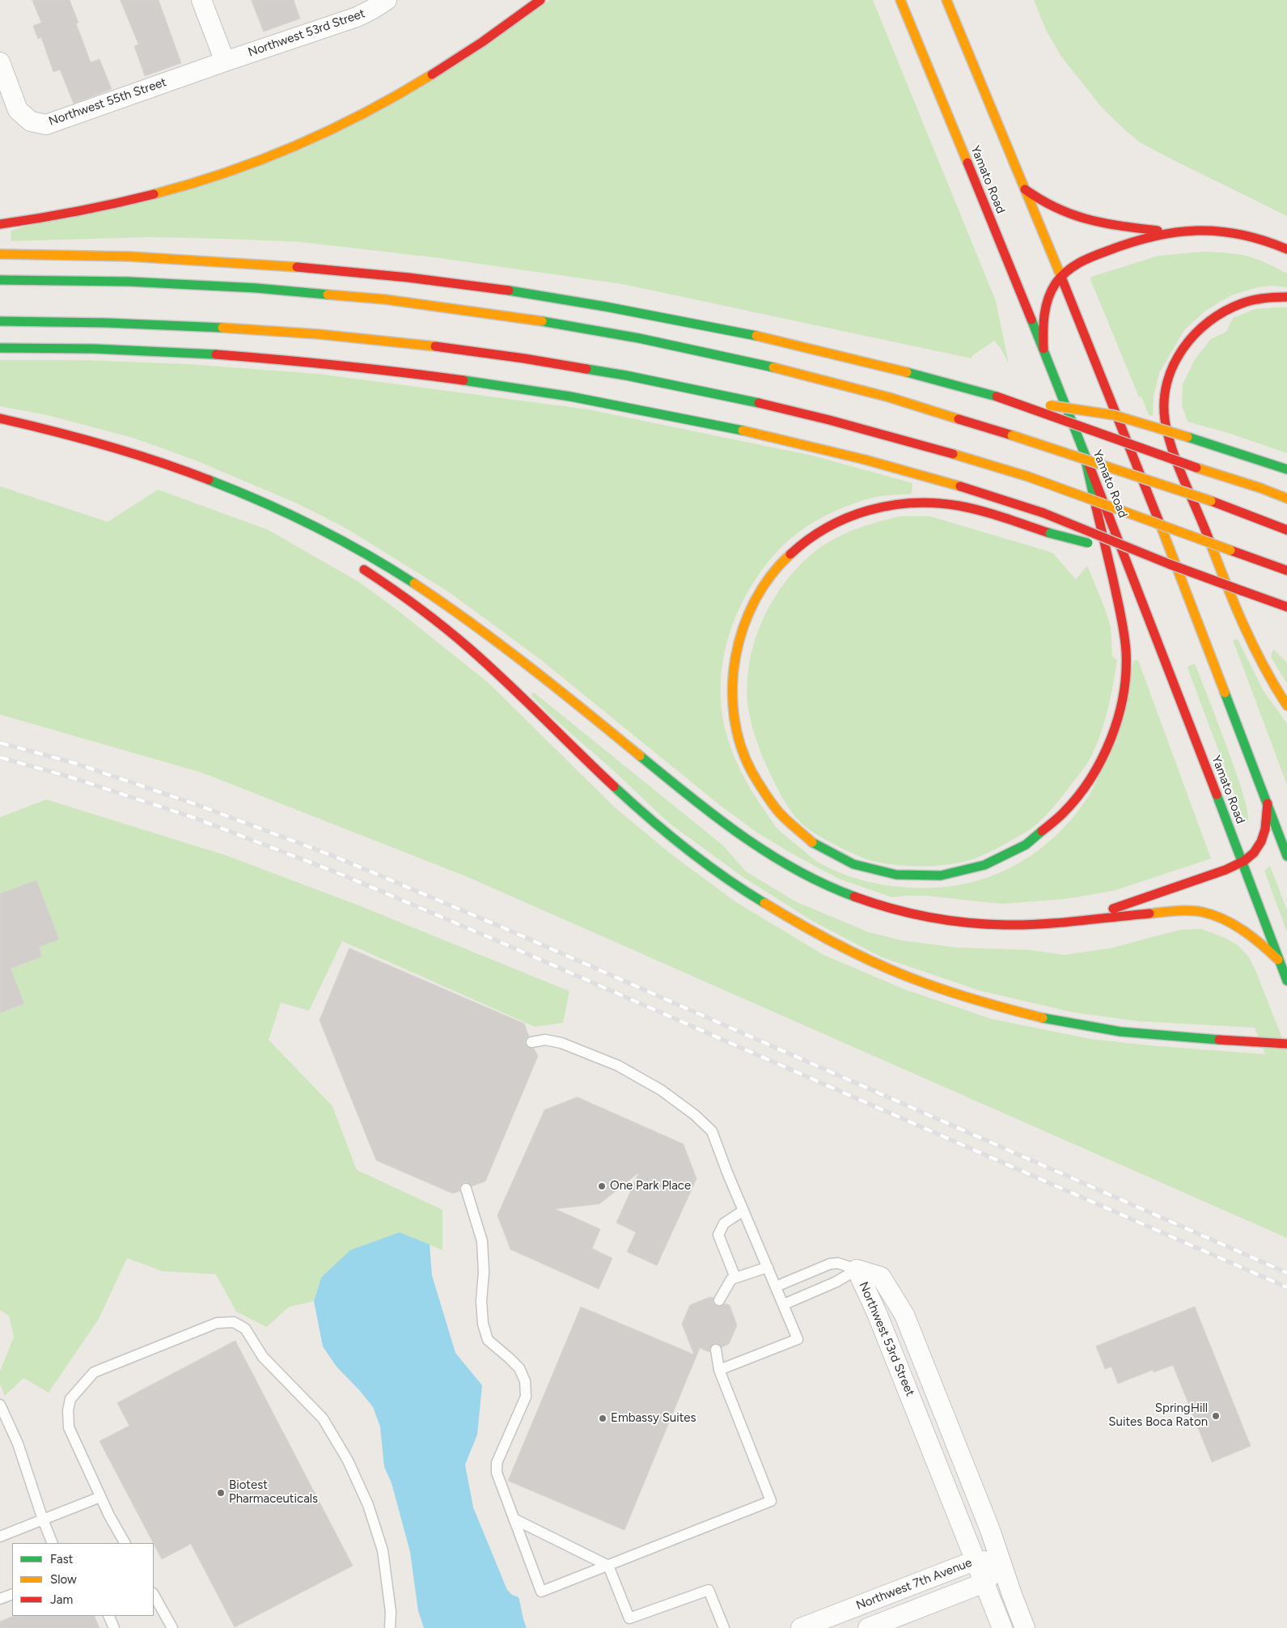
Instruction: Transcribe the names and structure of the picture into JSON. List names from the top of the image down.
{
  "streets": {
    "main road": ["Yamato Road"],
    "street": ["Northwest 53rd Street", "Northwest 55th Street", "Northwest 7th Avenue"]
  },
  "crossings": [
    ["Northwest 53rd Street", "Northwest 55th Street"],
    ["Northwest 53rd Street", "Northwest 7th Avenue"]
  ],
  "places": [
    "One Park Place",
    "SpringHill Suites Boca Raton",
    "Embassy Suites",
    "Biotest Pharmaceuticals"
  ],
  "legend": ["Fast", "Slow", "Jam"]
}
